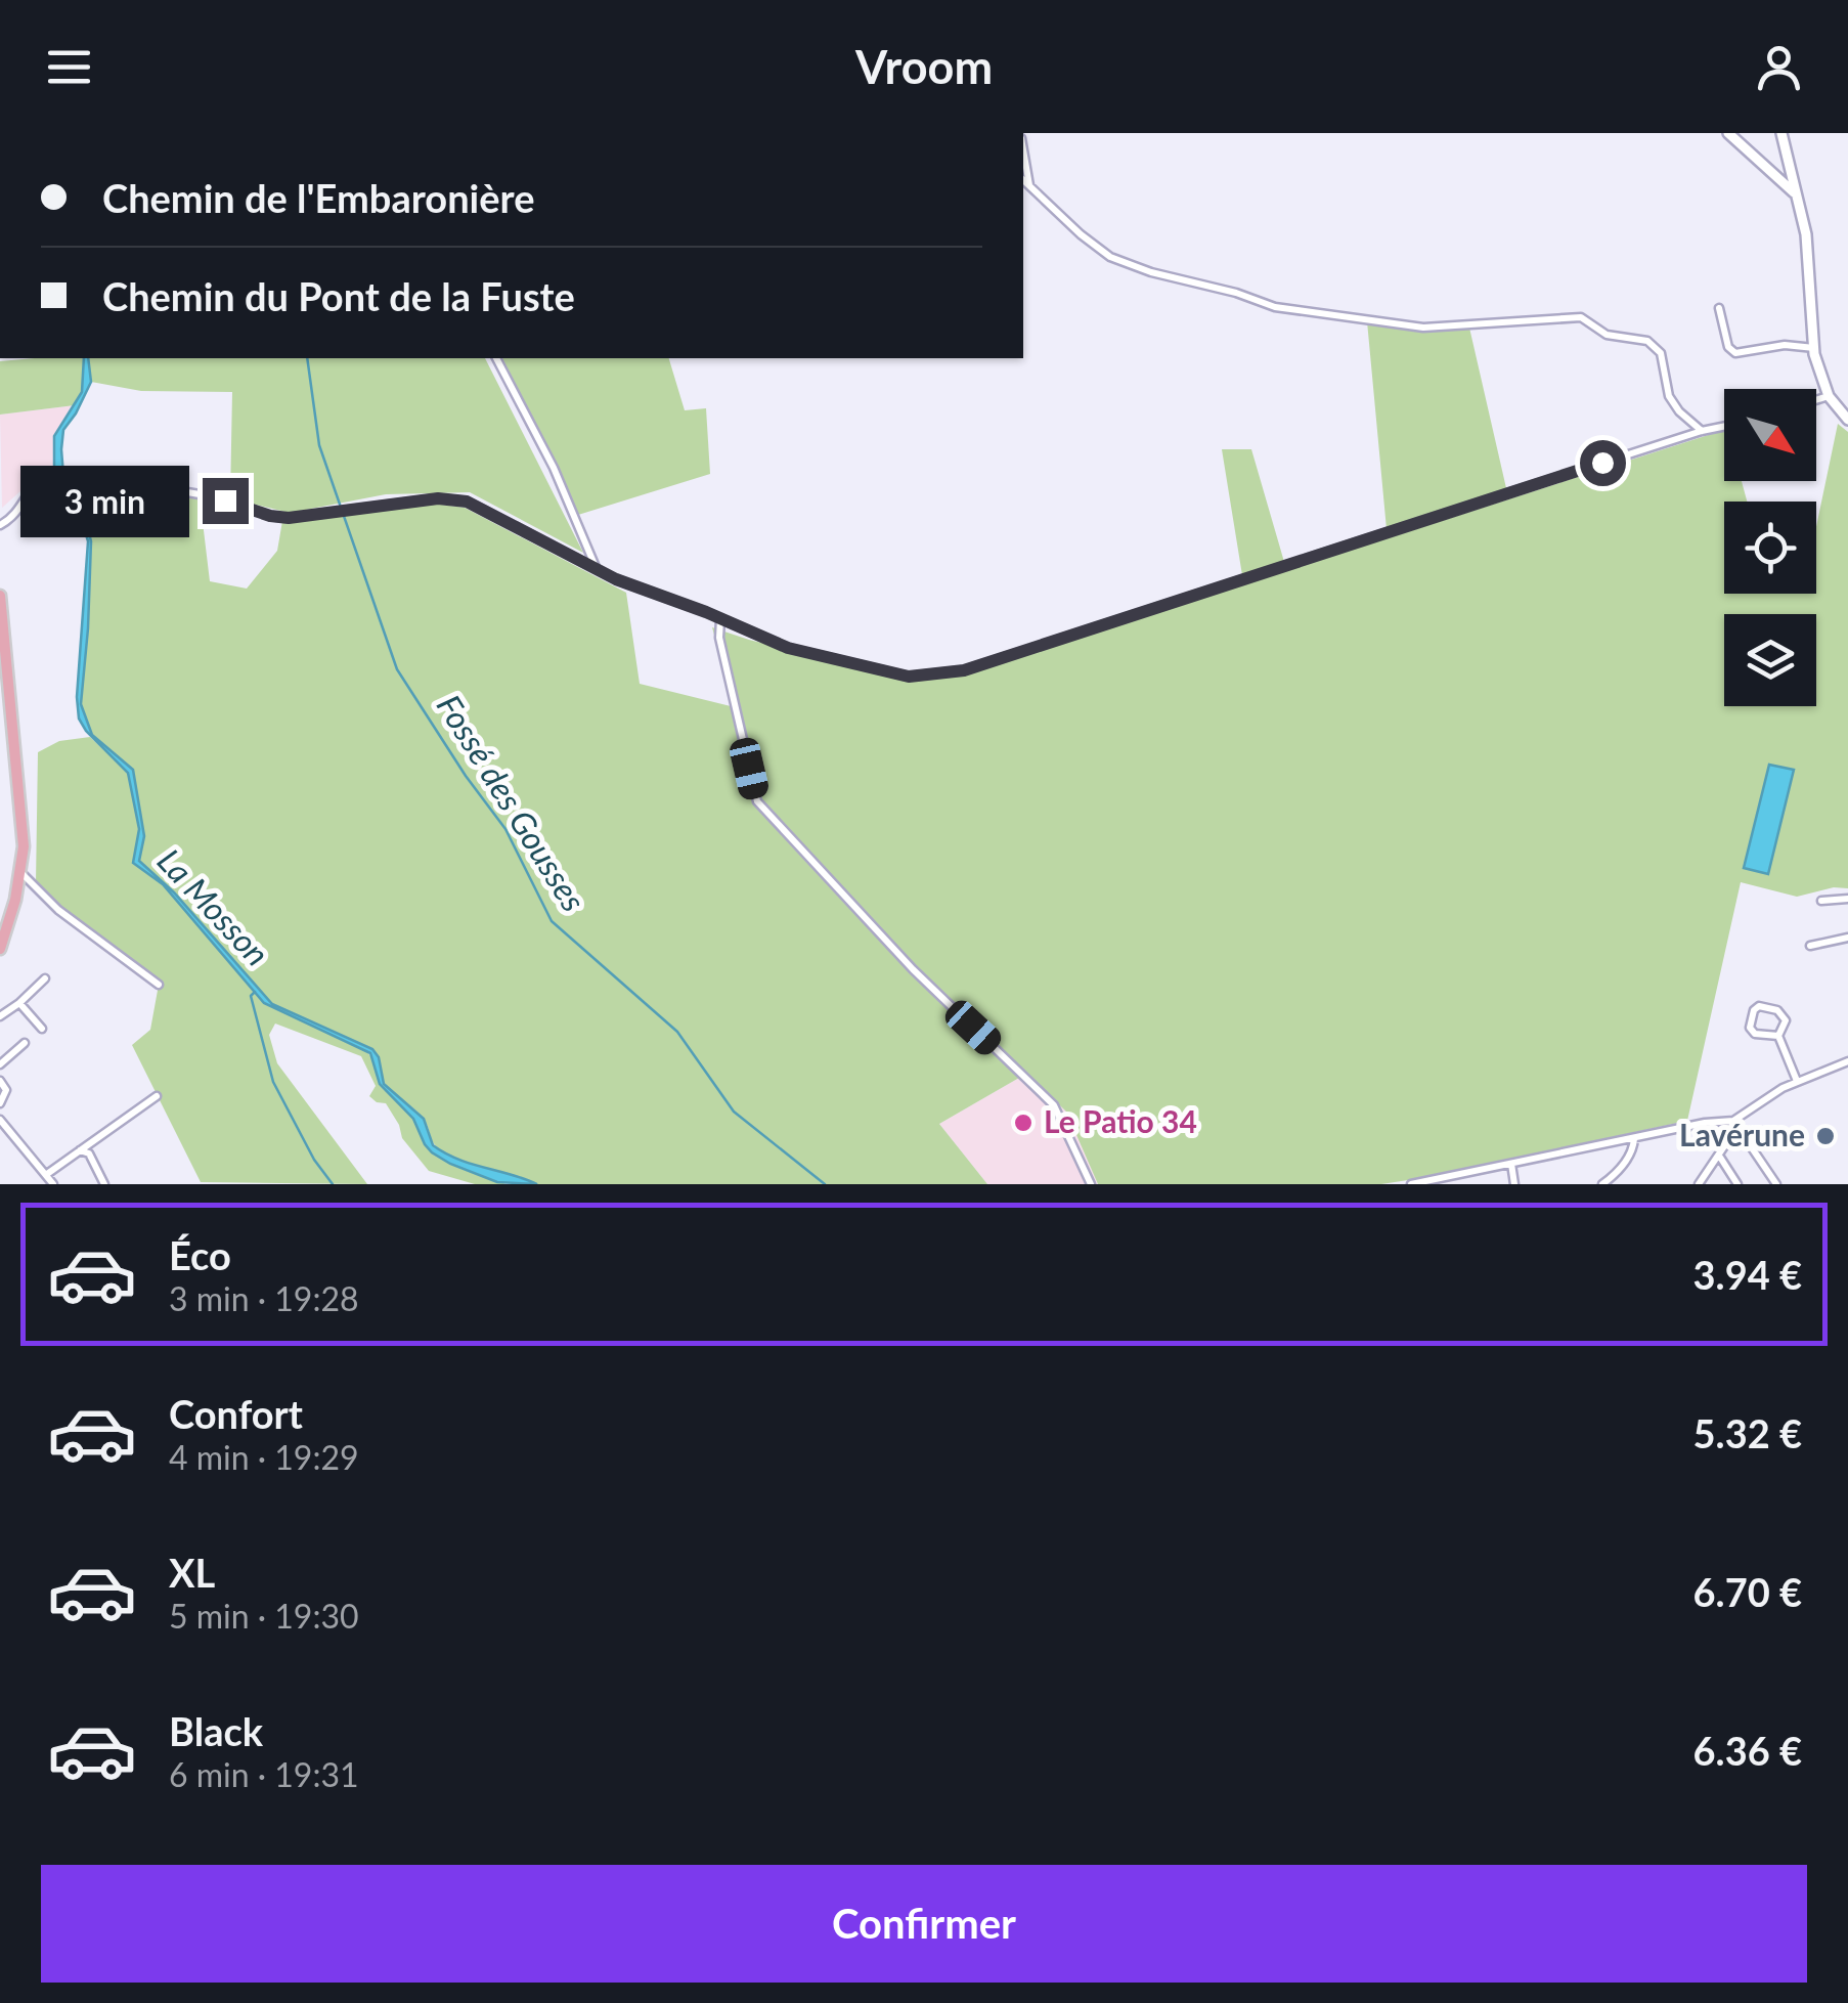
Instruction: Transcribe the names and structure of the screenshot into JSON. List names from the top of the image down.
{
  "water": ["Fossé des Gousses", "La Mosson"],
  "places": ["Le Patio 34", "Lavérune"],
  "north": "bottom right",
  "page": {
    "header": "Vroom",
    "banner": ["Chemin de l'Embaronière", "Chemin du Pont de la Fuste"],
    "bubble": "3 min",
    "list": [
      {
        "name": "Éco",
        "note": "3 min · 19:28",
        "value": "3.94 €"
      },
      {
        "name": "Confort",
        "note": "4 min · 19:29",
        "value": "5.32 €"
      },
      {
        "name": "XL",
        "note": "5 min · 19:30",
        "value": "6.70 €"
      },
      {
        "name": "Black",
        "note": "6 min · 19:31",
        "value": "6.36 €"
      }
    ],
    "buttons": "Confirmer"
  }
}
